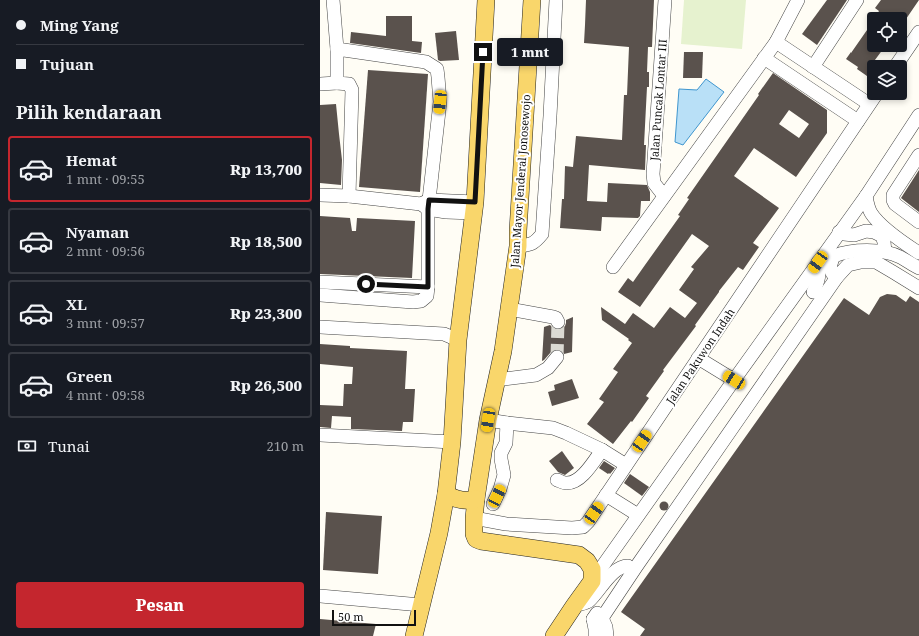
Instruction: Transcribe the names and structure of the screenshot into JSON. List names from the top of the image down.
{
  "streets": {
    "main road": ["Jalan Mayor Jenderal Jonosewojo"],
    "street": ["Jalan Puncak Lontar III", "Jalan Pakuwon Indah"]
  },
  "crossings": [
    ["Jalan Mayor Jenderal Jonosewojo", "Jalan Pakuwon Indah"]
  ],
  "scale_bar": "50 m",
  "page": {
    "banner": ["Ming Yang", "Tujuan"],
    "bubble": "1 mnt",
    "heading": "Pilih kendaraan",
    "list": [
      {
        "name": "Hemat",
        "note": "1 mnt · 09:55",
        "value": "Rp 13,700"
      },
      {
        "name": "Nyaman",
        "note": "2 mnt · 09:56",
        "value": "Rp 18,500"
      },
      {
        "name": "XL",
        "note": "3 mnt · 09:57",
        "value": "Rp 23,300"
      },
      {
        "name": "Green",
        "note": "4 mnt · 09:58",
        "value": "Rp 26,500"
      }
    ],
    "pay": ["Tunai", "210 m"],
    "buttons": "Pesan",
    "scale": "50 m"
  }
}
